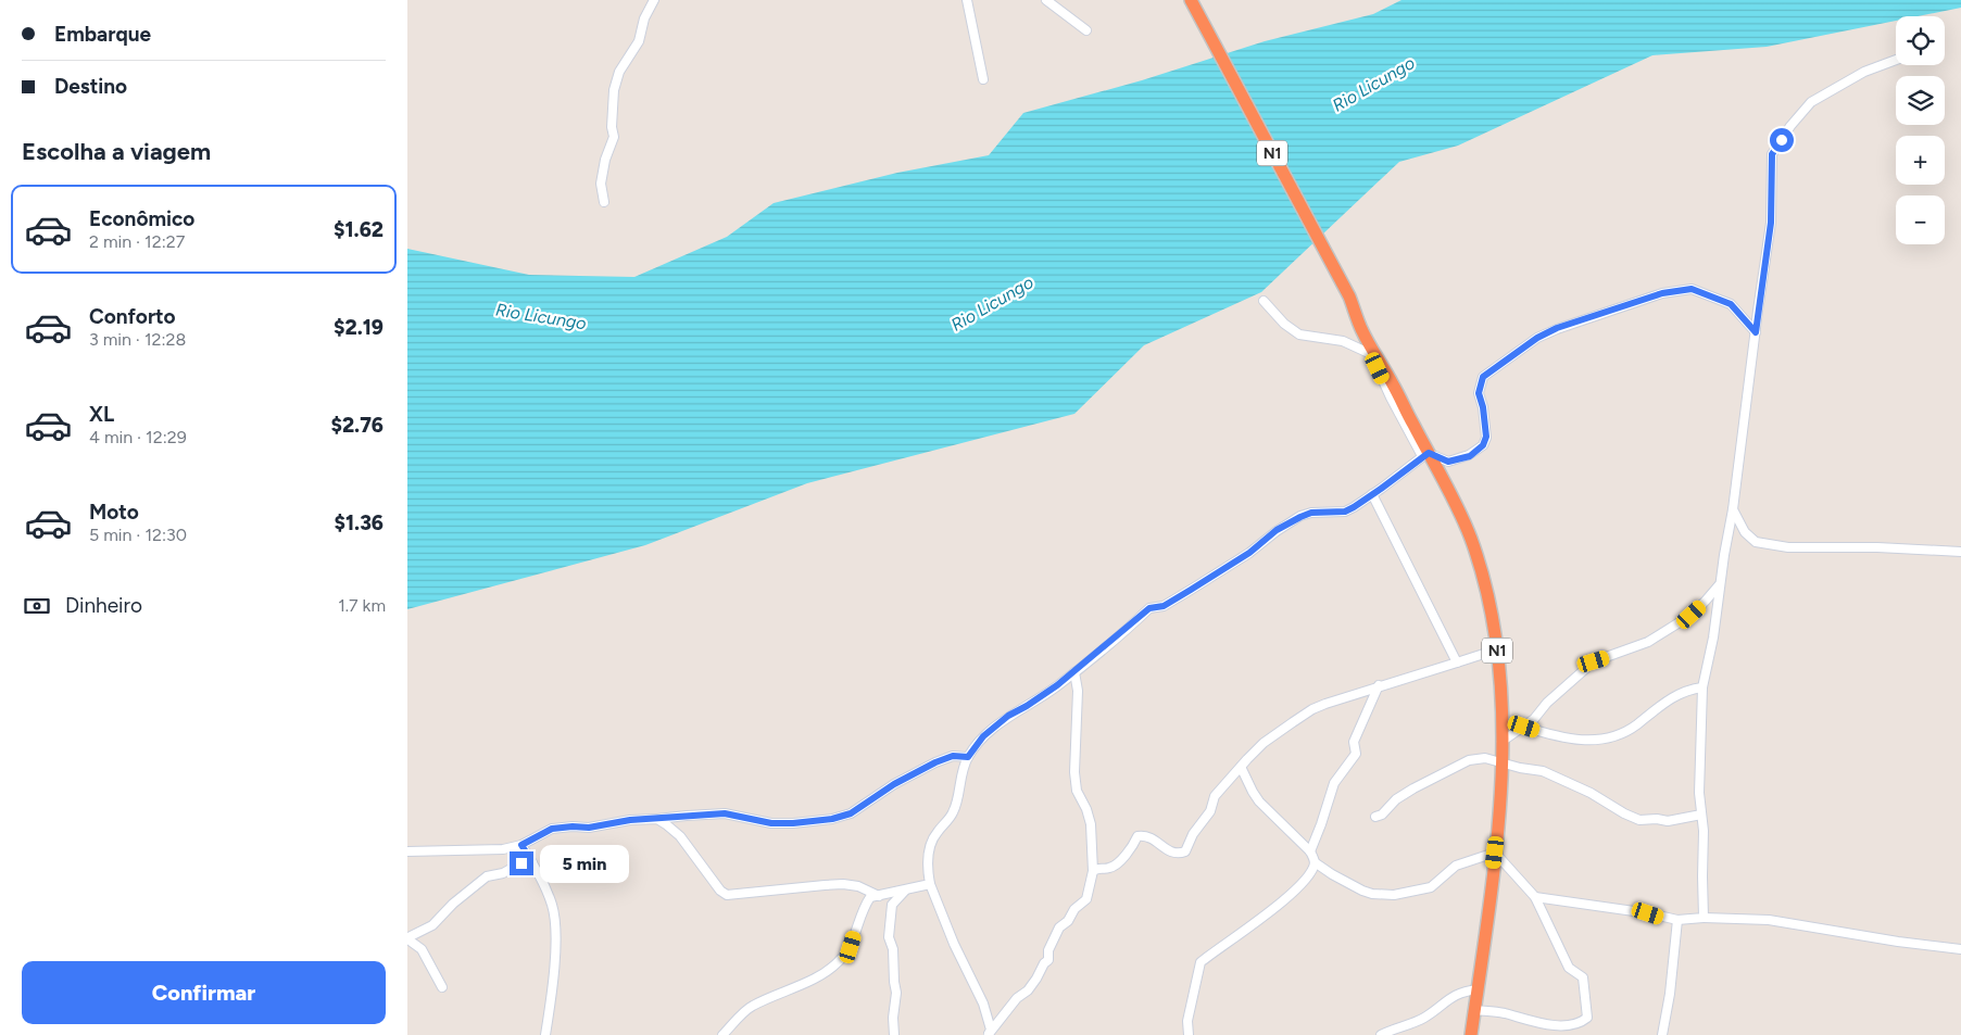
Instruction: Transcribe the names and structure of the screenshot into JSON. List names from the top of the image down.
{
  "streets": {
    "highway": ["N1"]
  },
  "water": ["Rio Licungo"],
  "page": {
    "banner": ["Embarque", "Destino"],
    "map_buttons": ["+", "−"],
    "heading": "Escolha a viagem",
    "list": [
      {
        "name": "Econômico",
        "note": "2 min · 12:27",
        "value": "$1.62"
      },
      {
        "name": "Conforto",
        "note": "3 min · 12:28",
        "value": "$2.19"
      },
      {
        "name": "XL",
        "note": "4 min · 12:29",
        "value": "$2.76"
      },
      {
        "name": "Moto",
        "note": "5 min · 12:30",
        "value": "$1.36"
      }
    ],
    "pay": ["Dinheiro", "1.7 km"],
    "bubble": "5 min",
    "buttons": "Confirmar"
  }
}
